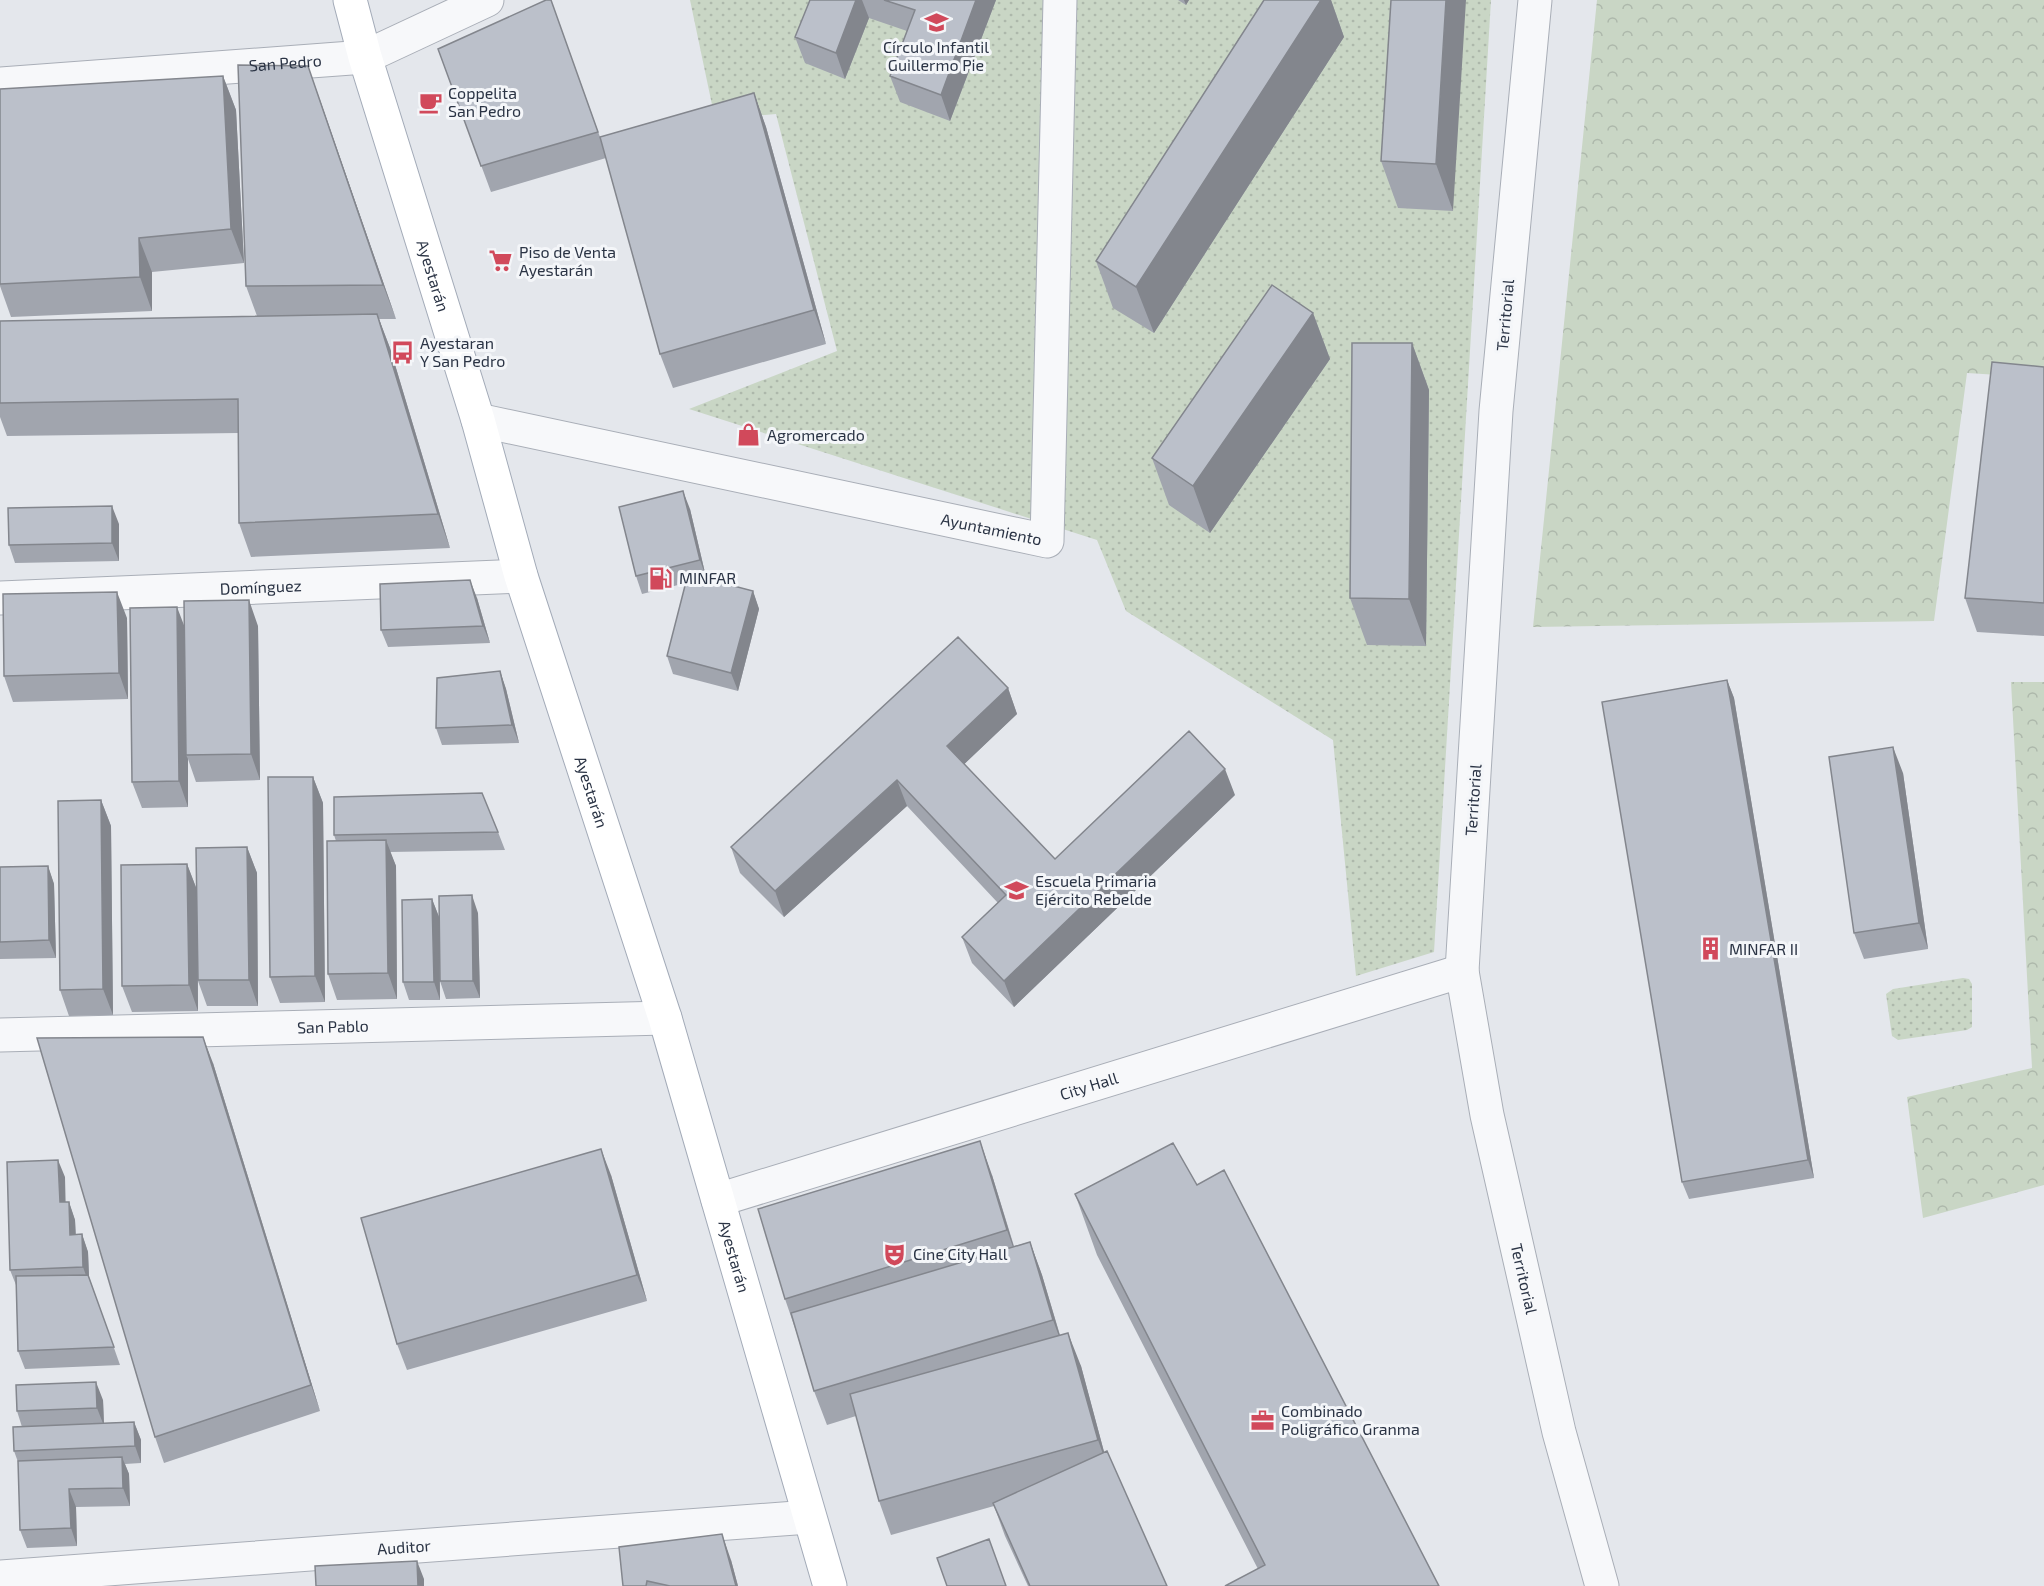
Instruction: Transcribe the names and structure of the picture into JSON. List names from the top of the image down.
{
  "streets": {
    "main road": ["Ayestarán"],
    "street": [
      "San Pedro",
      "Territorial",
      "Ayuntamiento",
      "Domínguez",
      "San Pablo",
      "City Hall",
      "Auditor"
    ]
  },
  "crossings": [
    ["San Pedro", "Ayestarán"],
    ["Ayestarán", "Ayuntamiento"],
    ["Ayestarán", "Domínguez"],
    ["Ayestarán", "San Pablo"],
    ["Ayestarán", "City Hall"],
    ["Ayestarán", "Auditor"],
    ["Territorial", "City Hall"]
  ],
  "places": {
    "school or university": ["Círculo Infantil Guillermo Pie", "Escuela Primaria Ejército Rebelde"],
    "cafe": ["Coppelita San Pedro"],
    "supermarket": ["Piso de Venta Ayestarán"],
    "bus stop": ["Ayestaran Y San Pedro"],
    "shop": ["Agromercado"],
    "fuel station": ["MINFAR"],
    "building": ["MINFAR II"],
    "theatre": ["Cine City Hall"],
    "office": ["Combinado Poligráfico Granma"]
  }
}
